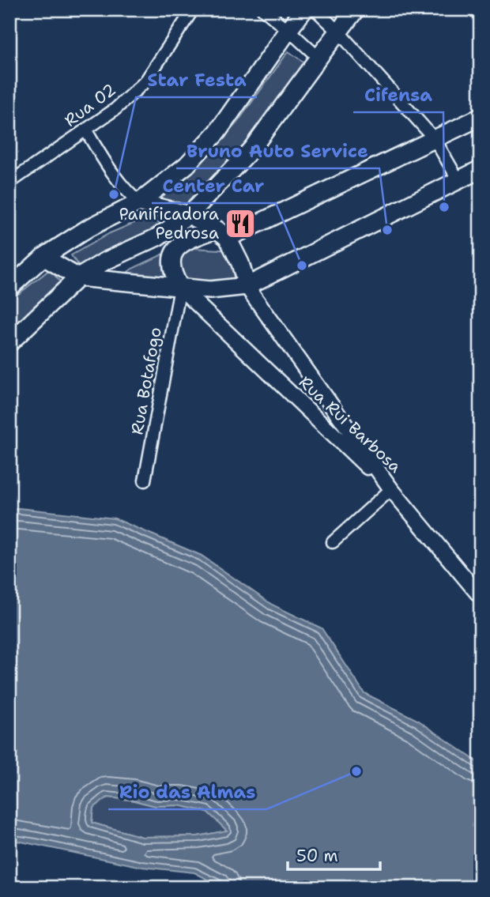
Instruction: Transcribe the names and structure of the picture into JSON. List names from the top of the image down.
{
  "streets": {
    "street": ["Rua 02", "Rua Botafogo", "Rua Rui Barbosa"]
  },
  "crossings": [
    ["Rua Botafogo", "Rua Rui Barbosa"]
  ],
  "places": {
    "other": [
      "Star Festa",
      "Cifensa",
      "Bruno Auto Service",
      "Center Car",
      "Rio das Almas"
    ],
    "restaurant": ["Panificadora Pedrosa"]
  },
  "scale_bar": "50 m"
}
